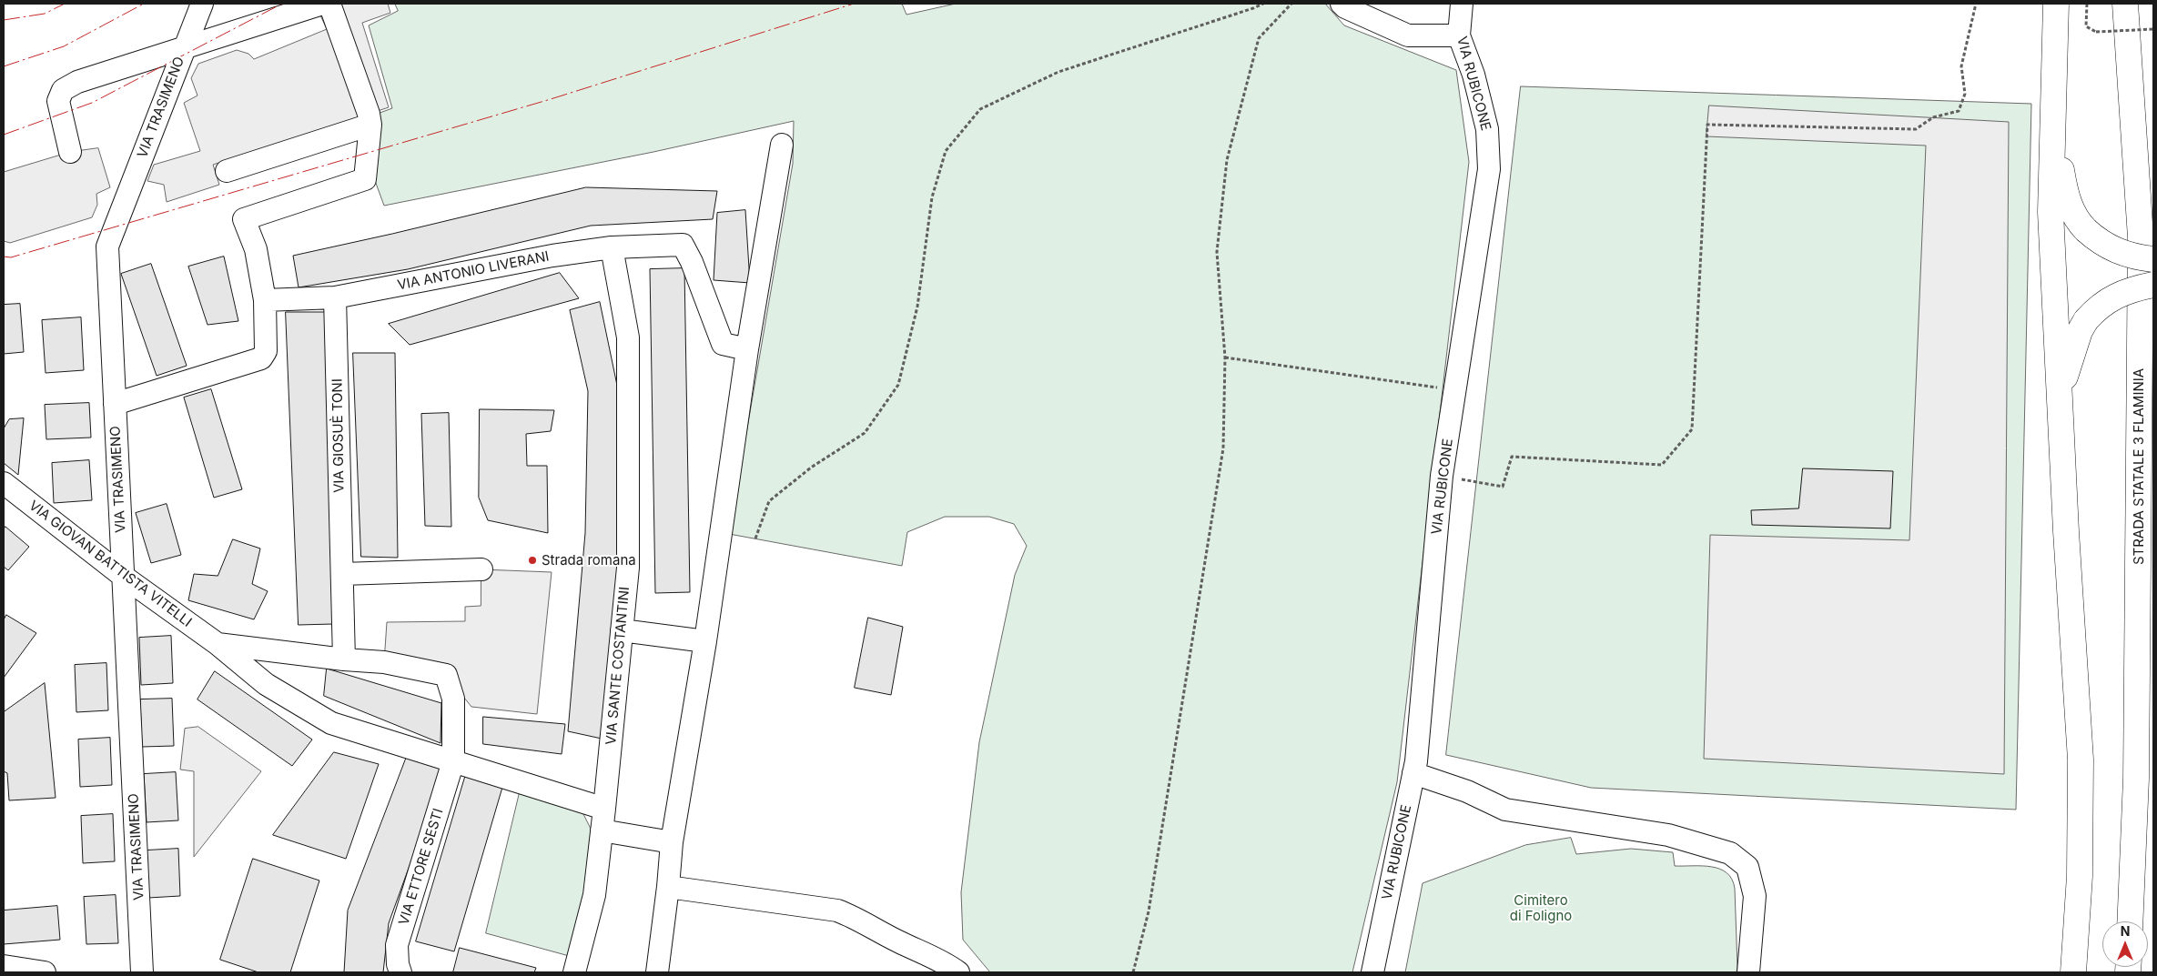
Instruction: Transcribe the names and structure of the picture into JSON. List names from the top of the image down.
{
  "streets": {
    "highway": ["STRADA STATALE 3 FLAMINIA"],
    "street": [
      "VIA RUBICONE",
      "VIA TRASIMENO",
      "VIA ANTONIO LIVERANI",
      "VIA GIOSUÈ TONI",
      "VIA GIOVAN BATTISTA VITELLI",
      "VIA SANTE COSTANTINI",
      "VIA ETTORE SESTI"
    ]
  },
  "crossings": [
    ["VIA TRASIMENO", "VIA GIOVAN BATTISTA VITELLI"],
    ["VIA ANTONIO LIVERANI", "VIA GIOSUÈ TONI"],
    ["VIA ANTONIO LIVERANI", "VIA SANTE COSTANTINI"],
    ["VIA GIOSUÈ TONI", "VIA GIOVAN BATTISTA VITELLI"],
    ["VIA GIOVAN BATTISTA VITELLI", "VIA SANTE COSTANTINI"],
    ["VIA GIOVAN BATTISTA VITELLI", "VIA ETTORE SESTI"]
  ],
  "parks": ["Cimitero di Foligno"],
  "places": ["Strada romana"],
  "north": "top"
}
